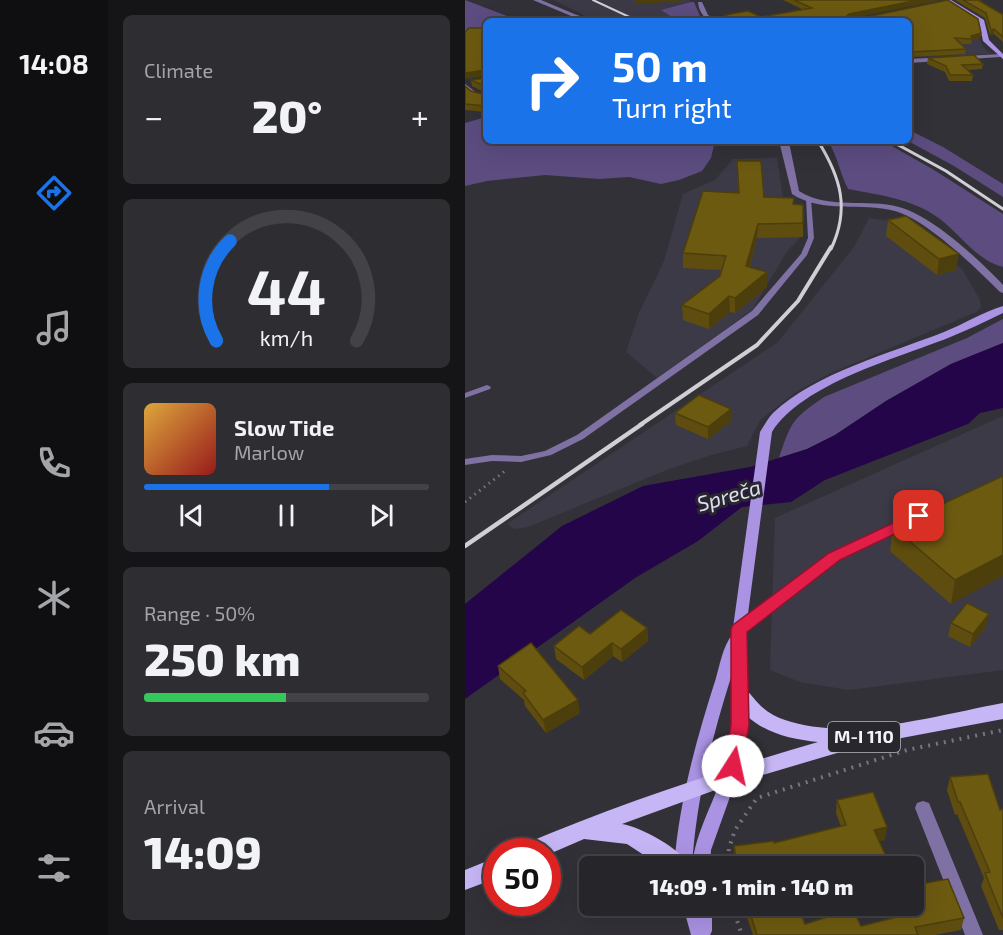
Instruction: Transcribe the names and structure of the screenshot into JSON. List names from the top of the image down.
{
  "streets": {
    "main road": ["M-I 110"]
  },
  "water": ["Spreča"],
  "page": {
    "tabs": "14:08",
    "tile": [
      "Climate",
      ["Range · 50%", "250 km"],
      ["Arrival", "14:09"]
    ],
    "turn": ["50 m", "Turn right"],
    "heat": ["−", "20°", "+"],
    "song": ["Slow Tide", "Marlow"],
    "limit": "50",
    "trip": "14:09 · 1 min · 140 m",
    "gauge": ["44", "km/h"]
  }
}
